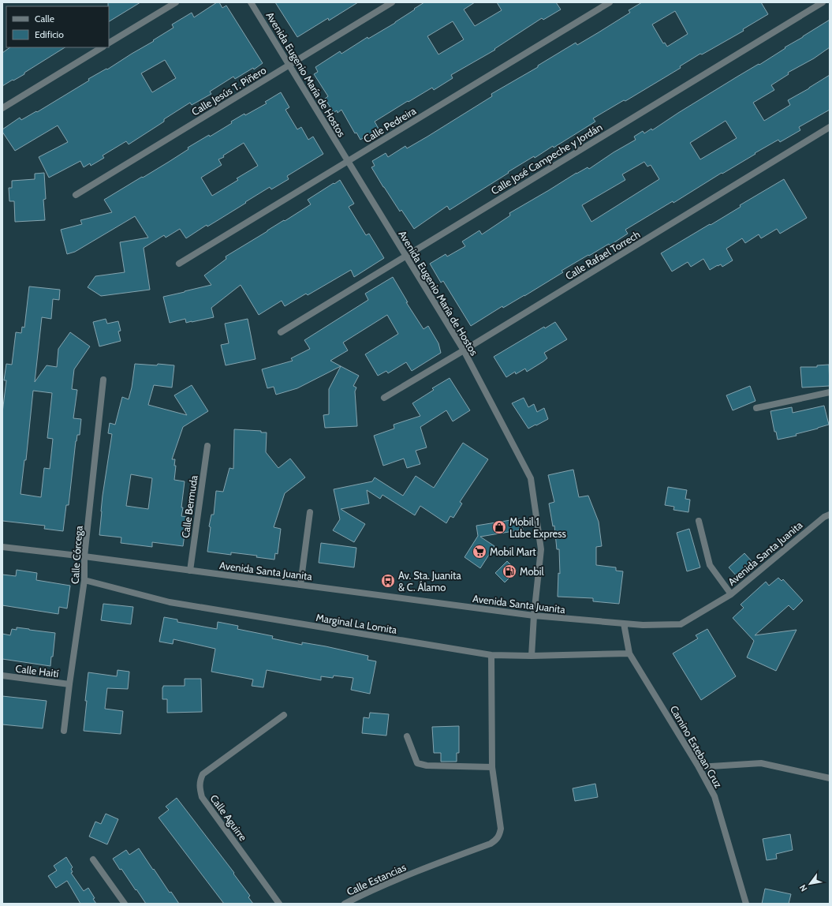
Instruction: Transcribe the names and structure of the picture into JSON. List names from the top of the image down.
{
  "streets": {
    "street": [
      "Avenida Eugenio María de Hostos",
      "Calle Jesús T. Piñero",
      "Calle Pedreira",
      "Calle José Campeche y Jordán",
      "Calle Rafael Torrech",
      "Calle Bermuda",
      "Avenida Santa Juanita",
      "Calle Córcega",
      "Marginal La Lomita",
      "Calle Haití",
      "Camino Esteban Cruz",
      "Calle Aguirre",
      "Calle Estancias"
    ]
  },
  "crossings": [
    ["Avenida Eugenio María de Hostos", "Calle Jesús T. Piñero"],
    ["Avenida Eugenio María de Hostos", "Calle Pedreira"],
    ["Avenida Eugenio María de Hostos", "Calle José Campeche y Jordán"],
    ["Avenida Eugenio María de Hostos", "Calle Rafael Torrech"],
    ["Avenida Eugenio María de Hostos", "Avenida Santa Juanita"],
    ["Avenida Eugenio María de Hostos", "Marginal La Lomita"],
    ["Calle Bermuda", "Avenida Santa Juanita"],
    ["Avenida Santa Juanita", "Calle Córcega"],
    ["Avenida Santa Juanita", "Camino Esteban Cruz"],
    ["Calle Córcega", "Marginal La Lomita"],
    ["Calle Córcega", "Calle Haití"],
    ["Marginal La Lomita", "Camino Esteban Cruz"]
  ],
  "places": {
    "shop": ["Mobil 1 Lube Express"],
    "supermarket": ["Mobil Mart"],
    "fuel station": ["Mobil"],
    "bus stop": ["Av. Sta. Juanita & C. Álamo"]
  },
  "legend": ["Calle", "Edificio"],
  "north": "bottom left"
}
